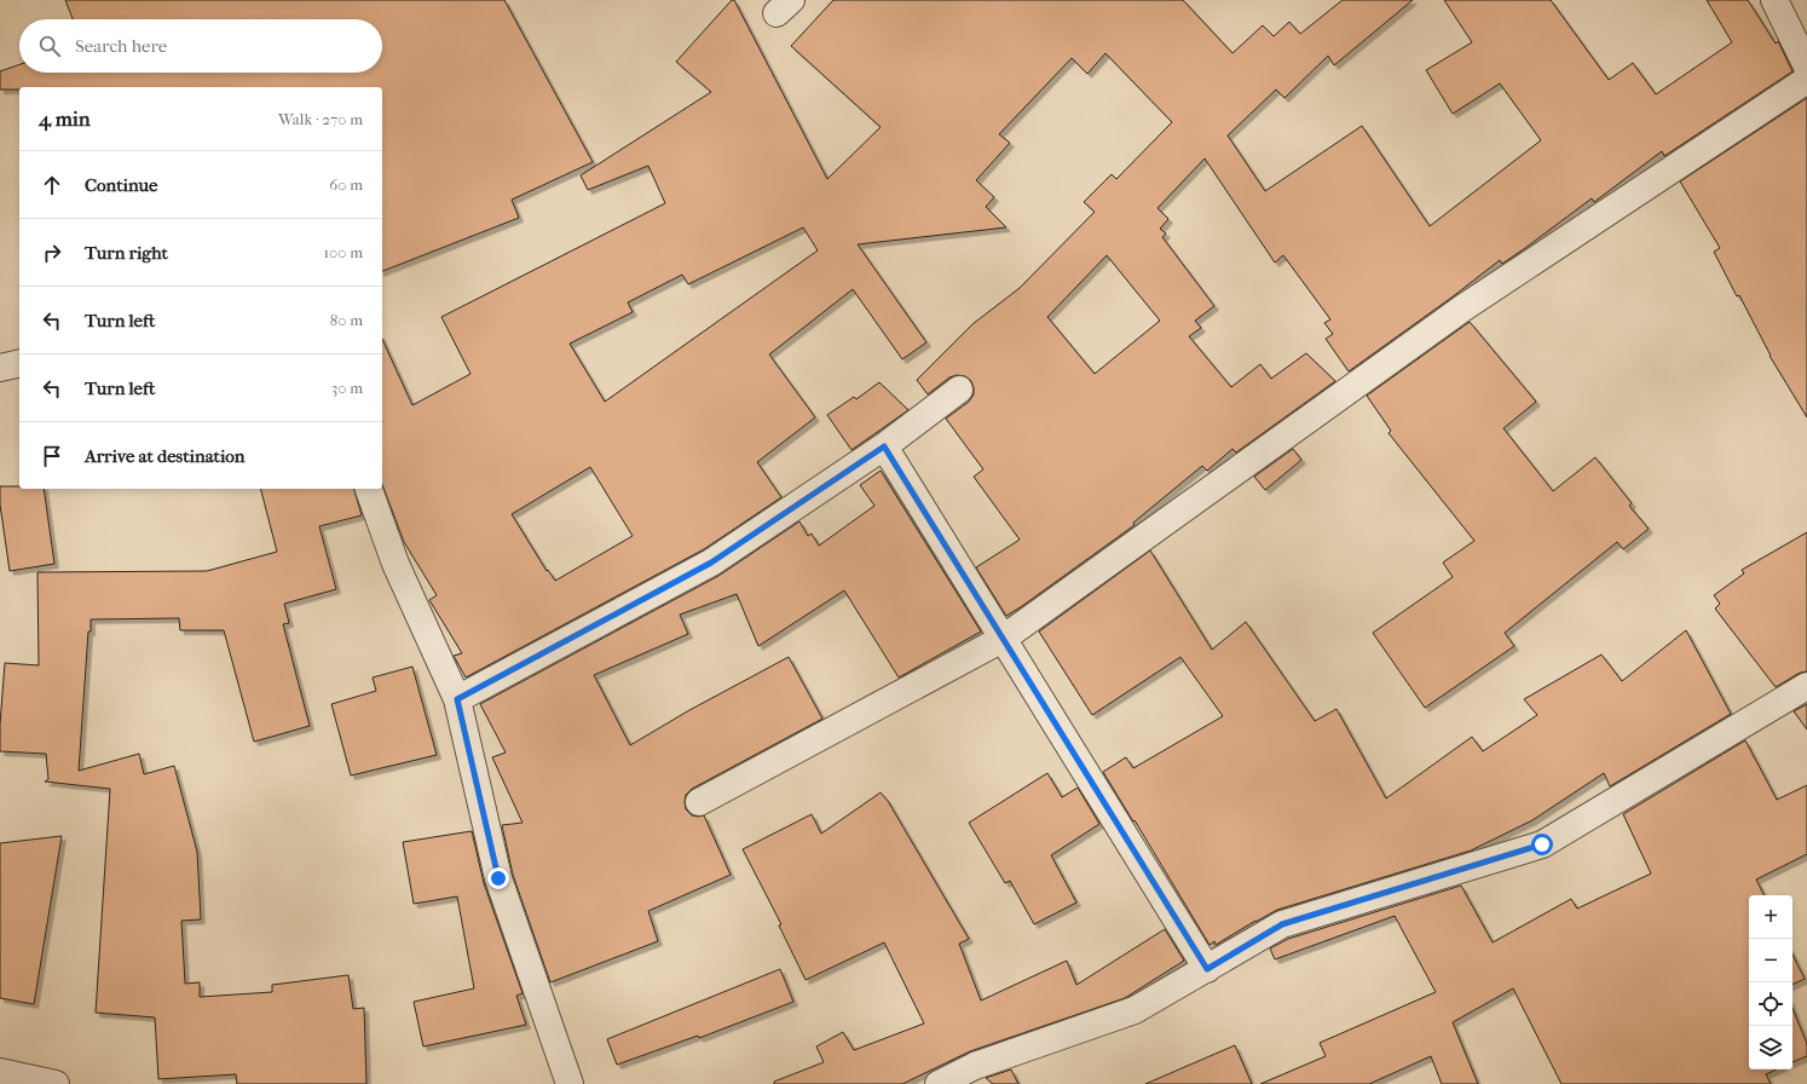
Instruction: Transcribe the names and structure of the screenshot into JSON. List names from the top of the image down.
{
  "page": {
    "search": "Search here",
    "heading": ["4 min", "Walk · 270 m"],
    "list": [
      ["Continue", "60 m"],
      ["Turn right", "100 m"],
      ["Turn left", "80 m"],
      ["Turn left", "30 m"],
      "Arrive at destination"
    ],
    "map_buttons": ["+", "−"]
  }
}
